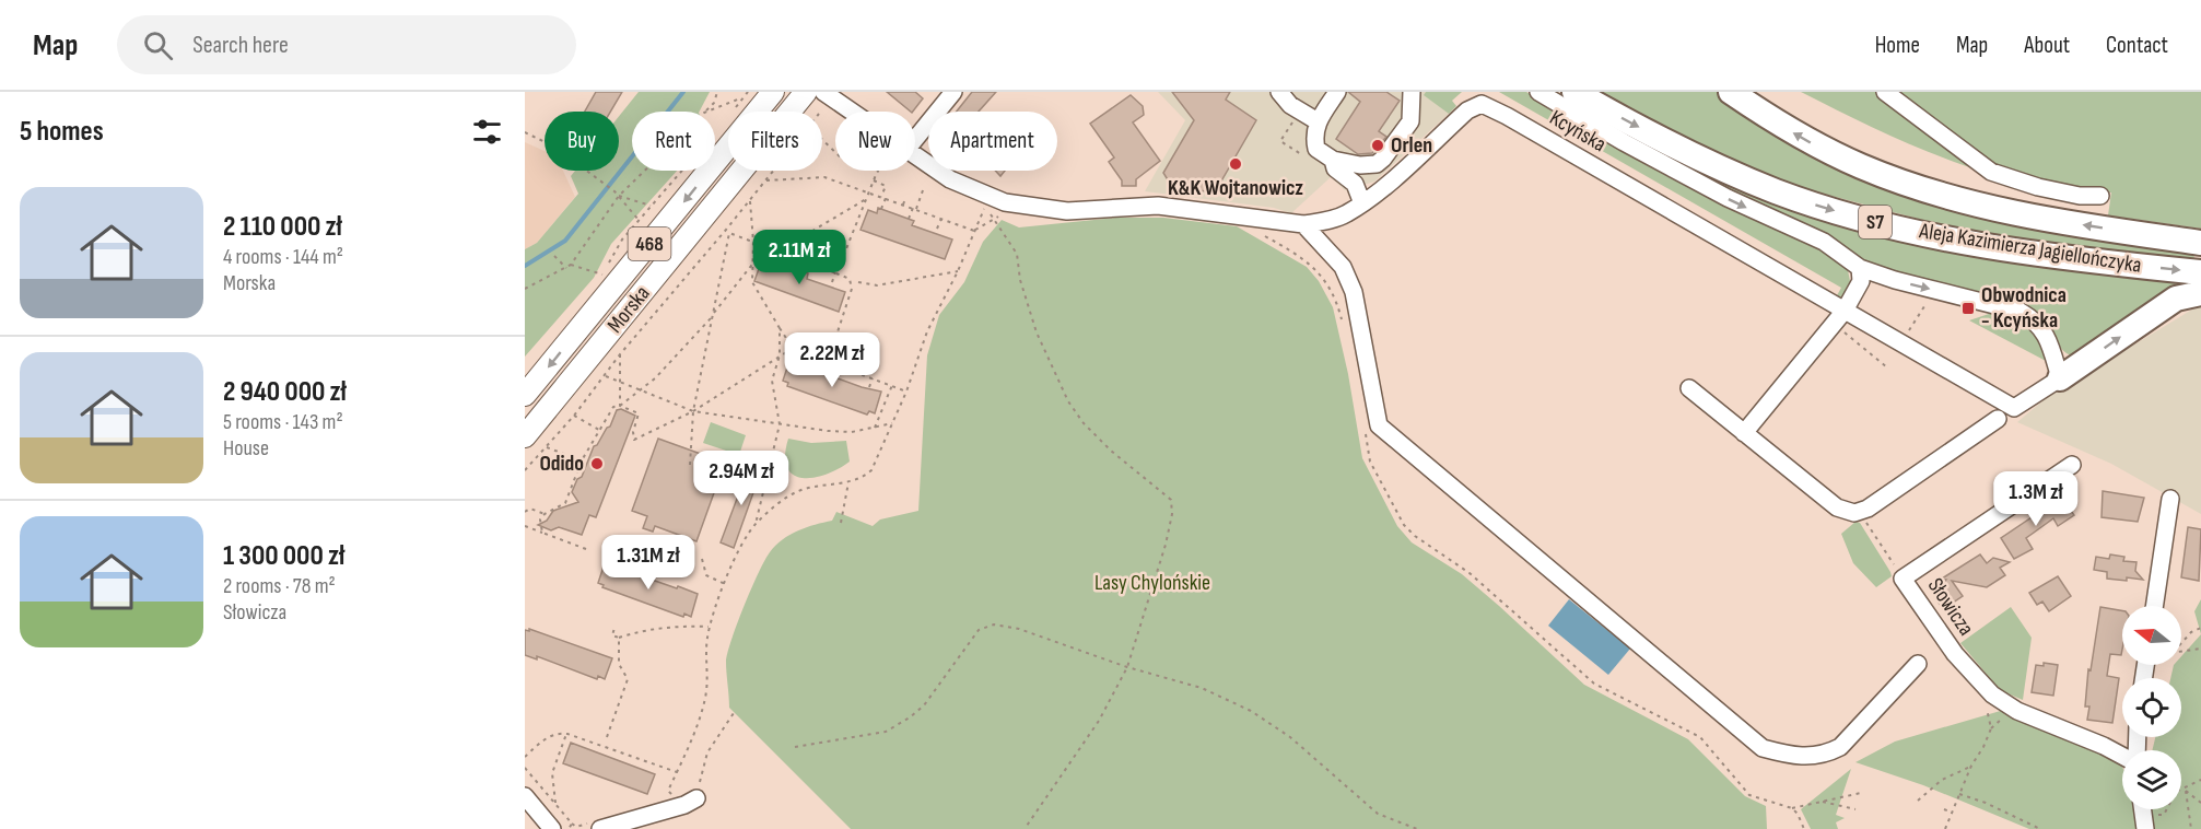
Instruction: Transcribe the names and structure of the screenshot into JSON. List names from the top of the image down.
{
  "streets": {
    "highway": ["S7", "Aleja Kazimierza Jagiellończyka"],
    "main road": ["468", "Morska"],
    "street": ["Kcyńska", "Słowicza"]
  },
  "parks": ["Lasy Chylońskie"],
  "places": {
    "other": ["Orlen", "K&K Wojtanowicz", "Odido"],
    "transit": ["Obwodnica - Kcyńska"]
  },
  "north": "left",
  "page": {
    "header": "Map",
    "search": "Search here",
    "nav": [
      "Home",
      "Map",
      "About",
      "Contact"
    ],
    "heading": "5 homes",
    "chip": [
      "Buy",
      "Rent",
      "Filters",
      "New",
      "Apartment"
    ],
    "list": [
      {
        "name": "2 110 000 zł",
        "note": "4 rooms · 144 m² · Morska"
      },
      {
        "name": "2 940 000 zł",
        "note": "5 rooms · 143 m² · House"
      },
      {
        "name": "1 300 000 zł",
        "note": "2 rooms · 78 m² · Słowicza"
      }
    ],
    "price": [
      "2.11M zł",
      "2.22M zł",
      "2.94M zł",
      "1.3M zł",
      "1.31M zł"
    ]
  }
}
